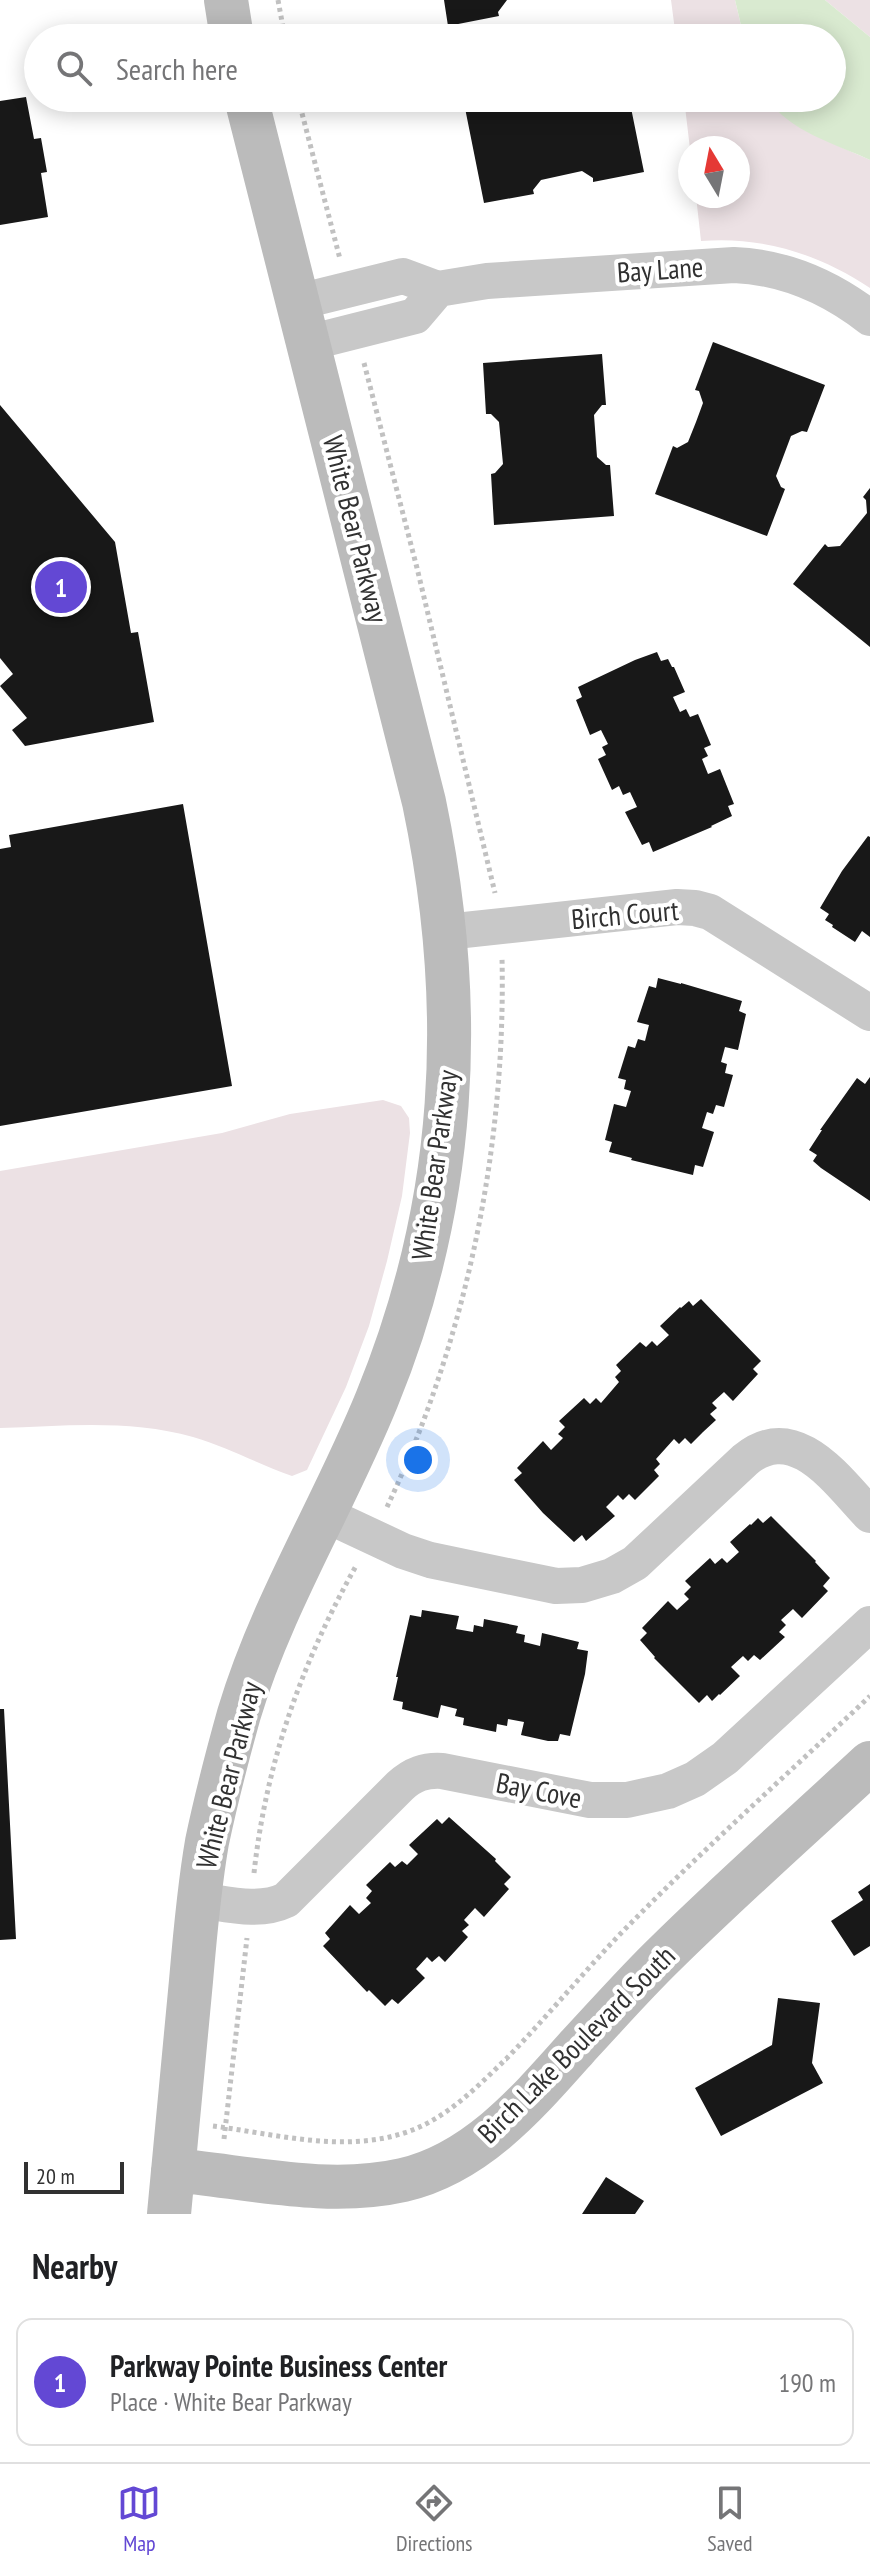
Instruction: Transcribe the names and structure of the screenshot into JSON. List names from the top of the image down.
{
  "streets": {
    "street": [
      "Bay Lane",
      "White Bear Parkway",
      "Birch Court",
      "Bay Cove",
      "Birch Lake Boulevard South"
    ]
  },
  "crossings": [
    ["Bay Lane", "White Bear Parkway"],
    ["White Bear Parkway", "Birch Court"],
    ["White Bear Parkway", "Bay Cove"],
    ["White Bear Parkway", "Birch Lake Boulevard South"]
  ],
  "scale_bar": "20 m",
  "north": "top",
  "page": {
    "search": "Search here",
    "pins": "1",
    "scale": "20 m",
    "heading": "Nearby",
    "list": [
      {
        "mark": "1",
        "name": "Parkway Pointe Business Center",
        "note": "Place · White Bear Parkway",
        "value": "190 m"
      }
    ],
    "nav": ["Map", "Directions", "Saved"]
  }
}
